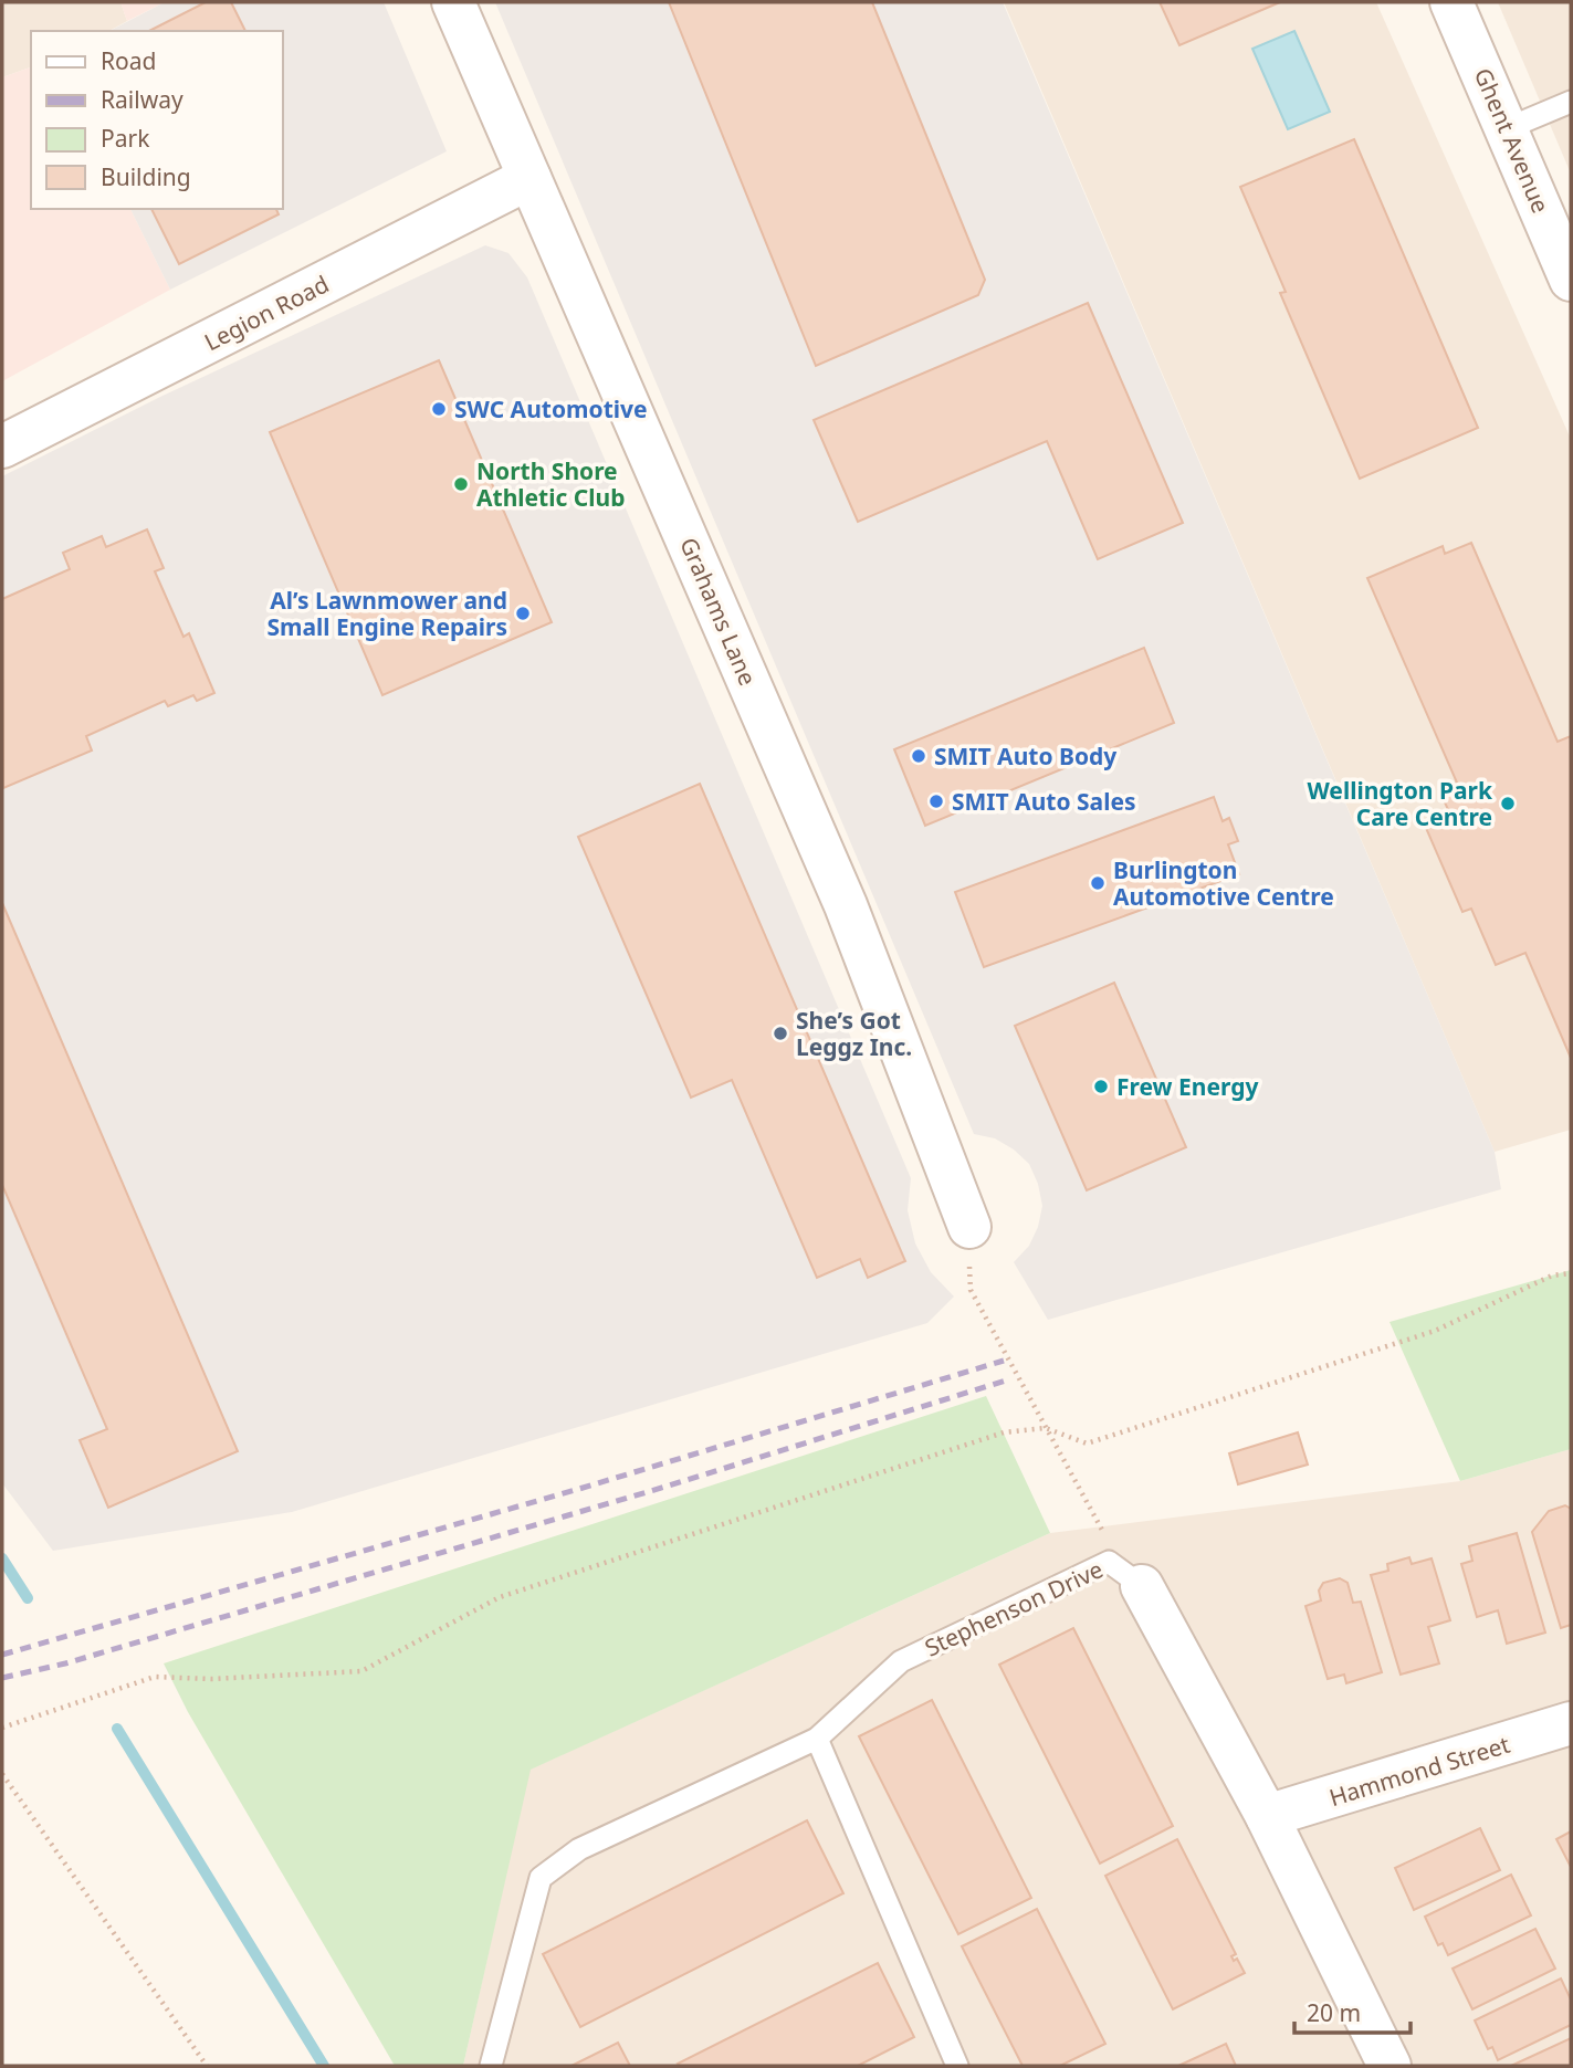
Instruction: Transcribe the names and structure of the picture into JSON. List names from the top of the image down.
{
  "streets": {
    "street": [
      "Ghent Avenue",
      "Legion Road",
      "Grahams Lane",
      "Stephenson Drive",
      "Hammond Street"
    ]
  },
  "crossings": [
    ["Legion Road", "Grahams Lane"],
    ["Stephenson Drive", "Hammond Street"]
  ],
  "places": [
    "SWC Automotive",
    "North Shore Athletic Club",
    "Al’s Lawnmower and Small Engine Repairs",
    "SMIT Auto Body",
    "SMIT Auto Sales",
    "Wellington Park Care Centre",
    "Burlington Automotive Centre",
    "She’s Got Leggz Inc.",
    "Frew Energy"
  ],
  "legend": [
    "Road",
    "Railway",
    "Park",
    "Building"
  ],
  "scale_bar": "20 m"
}
